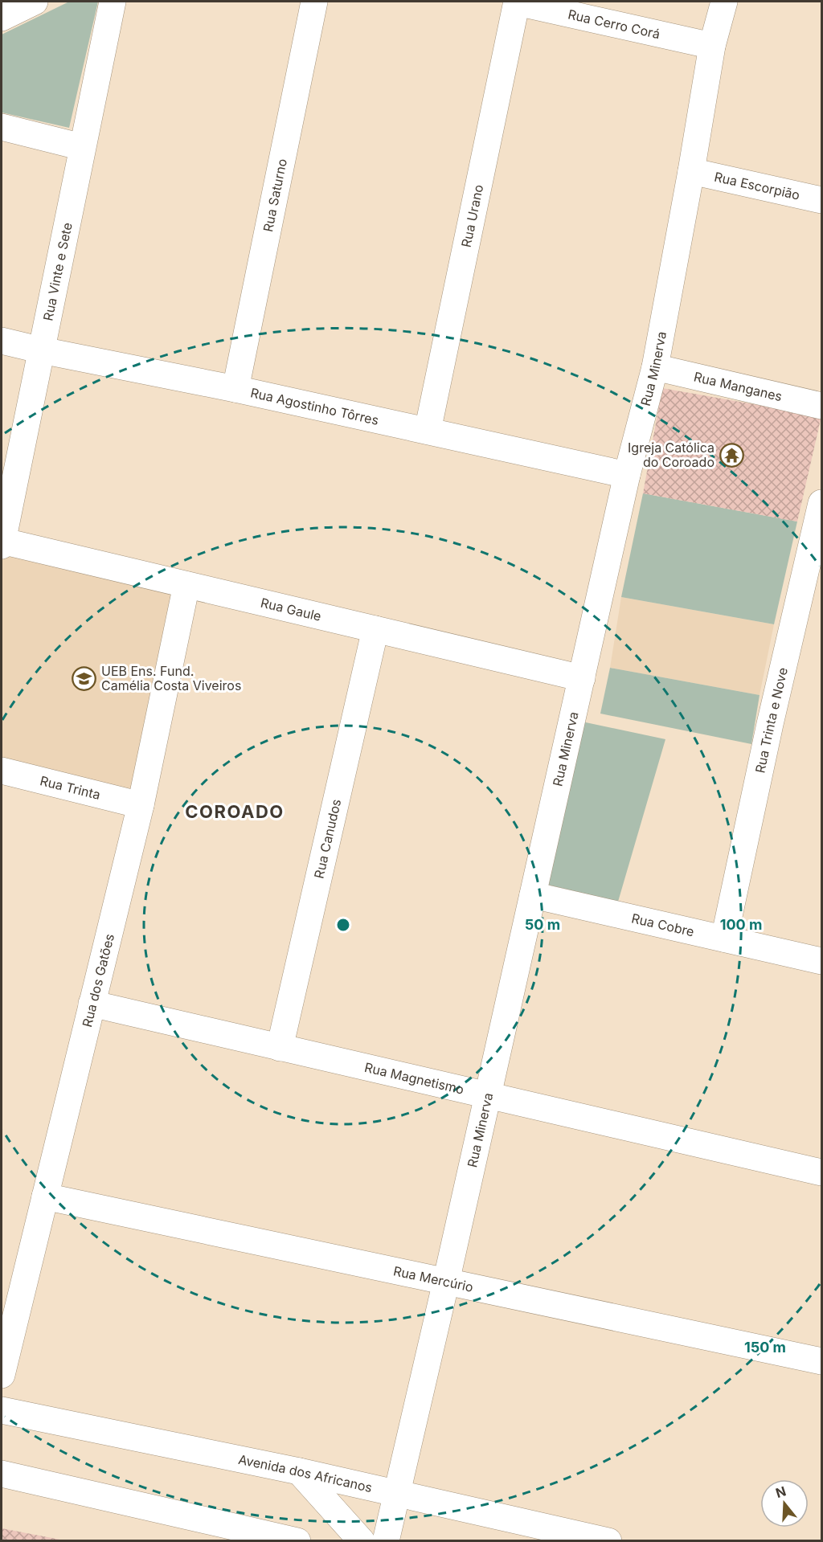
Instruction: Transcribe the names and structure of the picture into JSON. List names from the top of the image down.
{
  "streets": {
    "street": [
      "Rua Cerro Corá",
      "Rua Escorpião",
      "Rua Saturno",
      "Rua Urano",
      "Rua Vinte e Sete",
      "Rua Minerva",
      "Rua Manganes",
      "Rua Agostinho Tôrres",
      "Rua Gaule",
      "Rua Trinta e Nove",
      "Rua Trinta",
      "Rua Canudos",
      "Rua Cobre",
      "Rua dos Gatões",
      "Rua Magnetismo",
      "Rua Mercúrio",
      "Avenida dos Africanos"
    ]
  },
  "crossings": [
    ["Rua Cerro Corá", "Rua Urano"],
    ["Rua Cerro Corá", "Rua Minerva"],
    ["Rua Escorpião", "Rua Minerva"],
    ["Rua Saturno", "Rua Agostinho Tôrres"],
    ["Rua Urano", "Rua Agostinho Tôrres"],
    ["Rua Vinte e Sete", "Rua Agostinho Tôrres"],
    ["Rua Vinte e Sete", "Rua Gaule"],
    ["Rua Minerva", "Rua Manganes"],
    ["Rua Minerva", "Rua Agostinho Tôrres"],
    ["Rua Minerva", "Rua Gaule"],
    ["Rua Minerva", "Rua Cobre"],
    ["Rua Minerva", "Rua Magnetismo"],
    ["Rua Minerva", "Rua Mercúrio"],
    ["Rua Minerva", "Avenida dos Africanos"],
    ["Rua Gaule", "Rua Canudos"],
    ["Rua Gaule", "Rua dos Gatões"],
    ["Rua Trinta e Nove", "Rua Cobre"],
    ["Rua Trinta", "Rua dos Gatões"],
    ["Rua Canudos", "Rua Magnetismo"],
    ["Rua dos Gatões", "Rua Magnetismo"],
    ["Rua dos Gatões", "Rua Mercúrio"]
  ],
  "districts": ["COROADO"],
  "places": {
    "temple": ["Igreja Católica do Coroado"],
    "school or university": ["UEB Ens. Fund. Camélia Costa Viveiros"]
  },
  "north": "top",
  "rings": ["50 m", "100 m", "150 m"]
}
